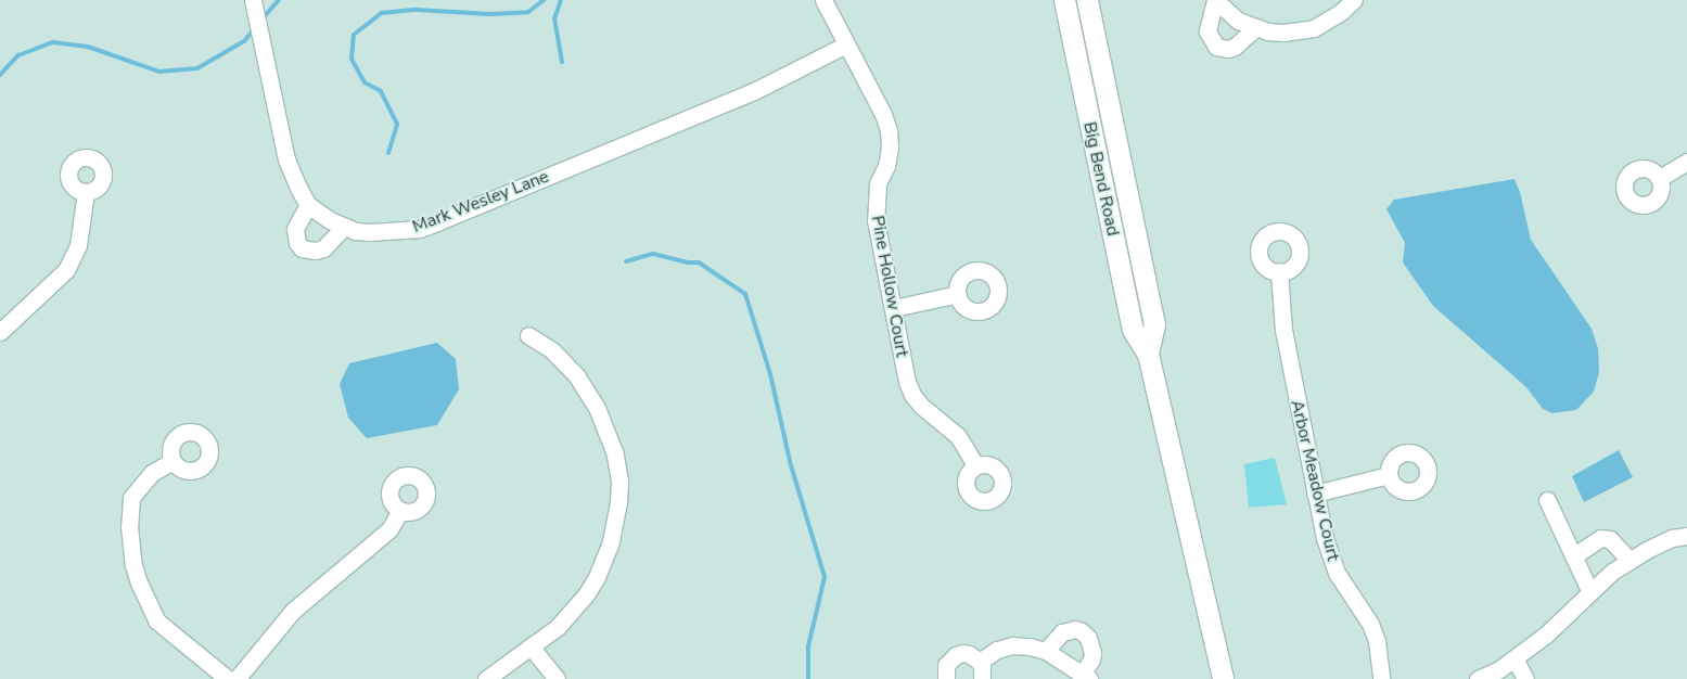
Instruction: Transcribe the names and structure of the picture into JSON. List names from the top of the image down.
{
  "streets": {
    "main road": ["Big Bend Road"],
    "street": ["Mark Wesley Lane", "Pine Hollow Court", "Arbor Meadow Court"]
  },
  "crossings": [
    ["Mark Wesley Lane", "Pine Hollow Court"]
  ]
}
